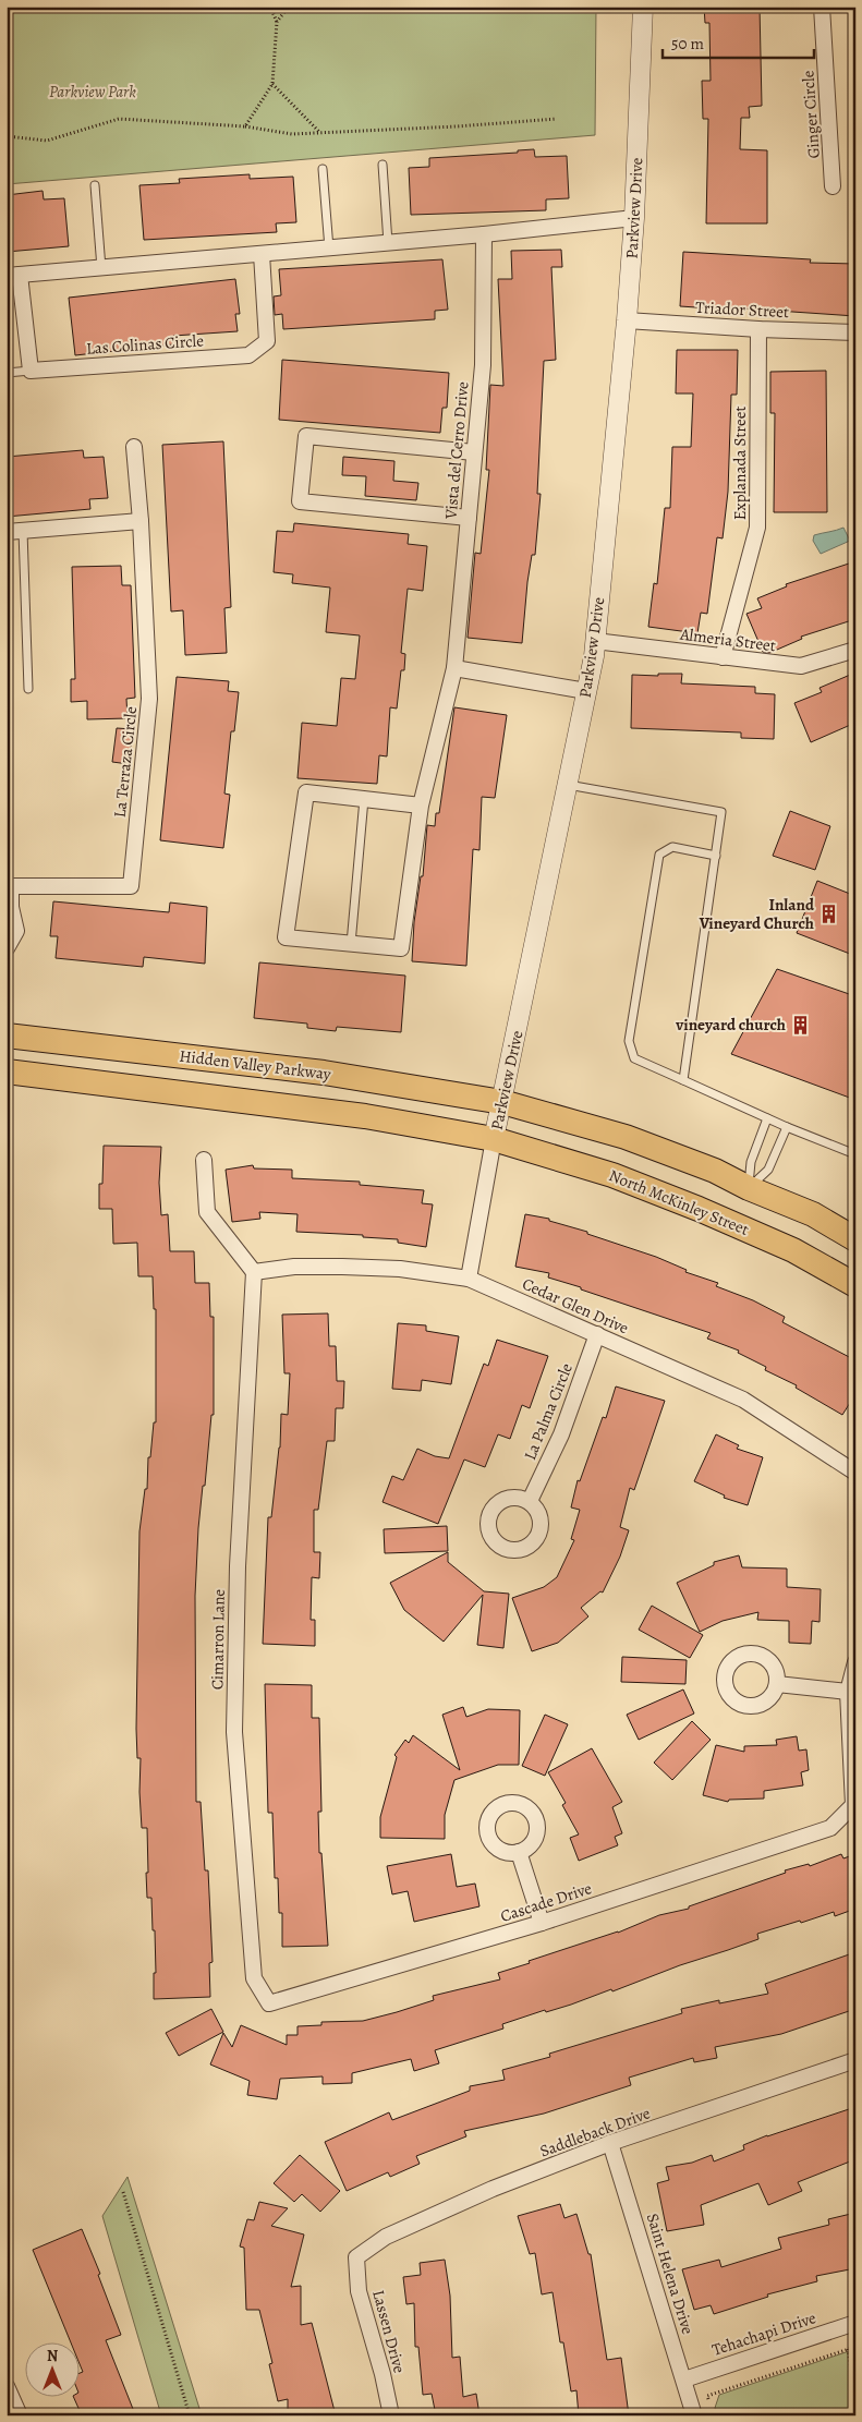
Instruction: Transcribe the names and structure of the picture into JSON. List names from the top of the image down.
{
  "streets": {
    "main road": ["Hidden Valley Parkway", "North McKinley Street"],
    "street": [
      "Ginger Circle",
      "Parkview Drive",
      "Triador Street",
      "Las Colinas Circle",
      "Vista del Cerro Drive",
      "Explanada Street",
      "Almeria Street",
      "La Terraza Circle",
      "Cedar Glen Drive",
      "La Palma Circle",
      "Cimarron Lane",
      "Cascade Drive",
      "Saddleback Drive",
      "Saint Helena Drive",
      "Lassen Drive",
      "Tehachapi Drive"
    ]
  },
  "crossings": [
    ["Parkview Drive", "Triador Street"],
    ["Parkview Drive", "Almeria Street"],
    ["Parkview Drive", "Hidden Valley Parkway"],
    ["Parkview Drive", "North McKinley Street"],
    ["Parkview Drive", "Cedar Glen Drive"],
    ["Triador Street", "Explanada Street"],
    ["Explanada Street", "Almeria Street"],
    ["Cedar Glen Drive", "La Palma Circle"],
    ["Cedar Glen Drive", "Cimarron Lane"],
    ["Cimarron Lane", "Cascade Drive"],
    ["Saddleback Drive", "Saint Helena Drive"],
    ["Saddleback Drive", "Lassen Drive"],
    ["Saint Helena Drive", "Tehachapi Drive"]
  ],
  "parks": ["Parkview Park"],
  "places": {
    "building": ["Inland Vineyard Church", "vineyard church"]
  },
  "scale_bar": "50 m",
  "north": "top"
}
